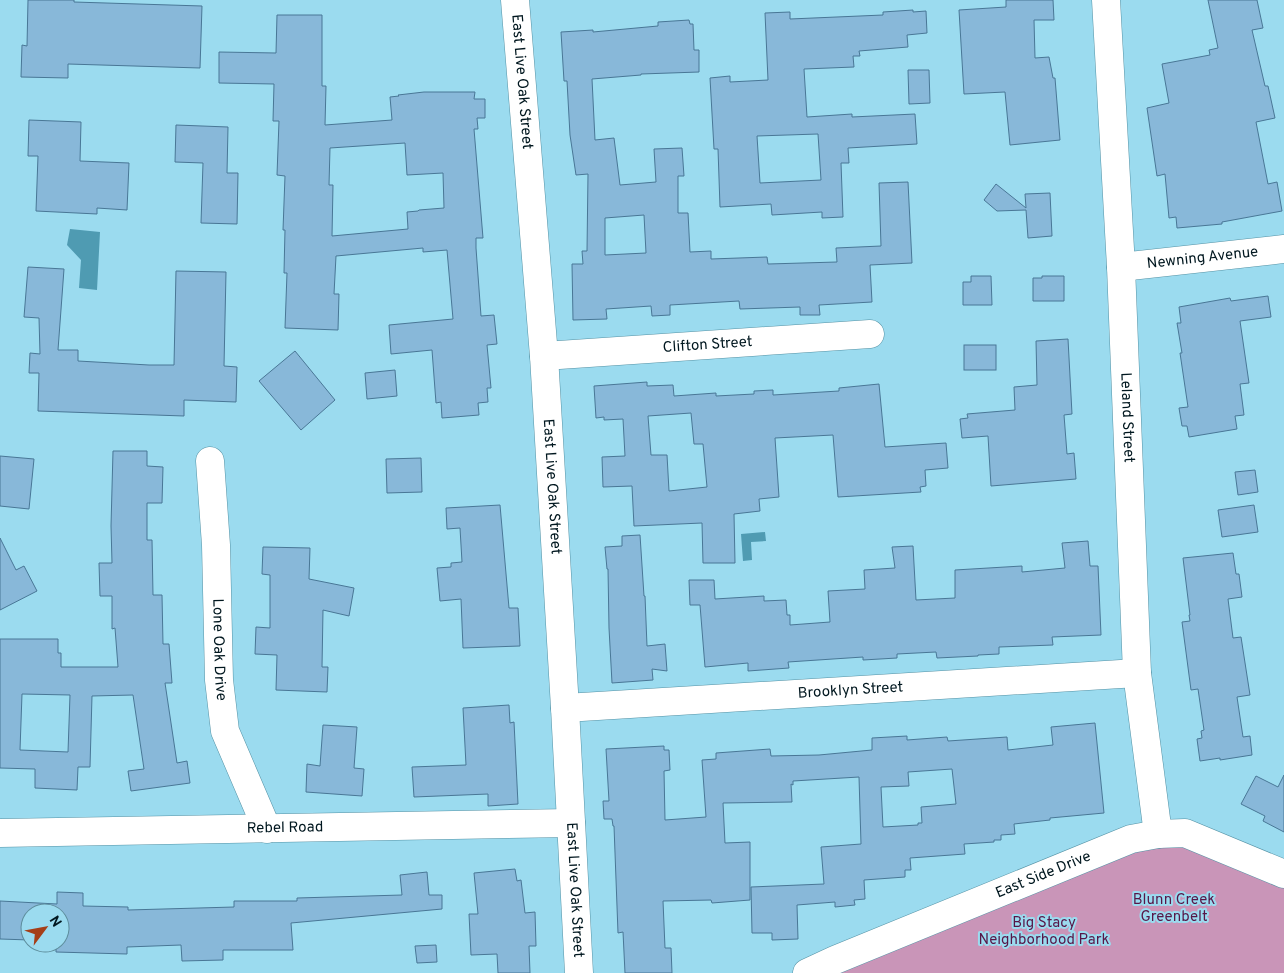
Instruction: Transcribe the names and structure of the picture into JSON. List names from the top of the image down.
{
  "streets": {
    "street": [
      "East Live Oak Street",
      "Newning Avenue",
      "Clifton Street",
      "Leland Street",
      "Lone Oak Drive",
      "Brooklyn Street",
      "Rebel Road",
      "East Side Drive"
    ]
  },
  "crossings": [
    ["East Live Oak Street", "Clifton Street"],
    ["East Live Oak Street", "Brooklyn Street"],
    ["East Live Oak Street", "Rebel Road"],
    ["Newning Avenue", "Leland Street"],
    ["Leland Street", "Brooklyn Street"],
    ["Leland Street", "East Side Drive"],
    ["Lone Oak Drive", "Rebel Road"]
  ],
  "parks": ["Blunn Creek Greenbelt", "Big Stacy Neighborhood Park"],
  "north": "top right"
}
